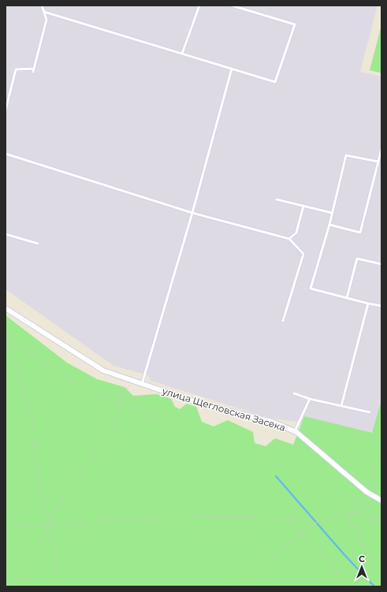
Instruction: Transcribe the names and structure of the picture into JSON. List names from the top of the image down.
{
  "streets": {
    "street": ["улица Щегловская Засека"]
  },
  "north": "top"
}
